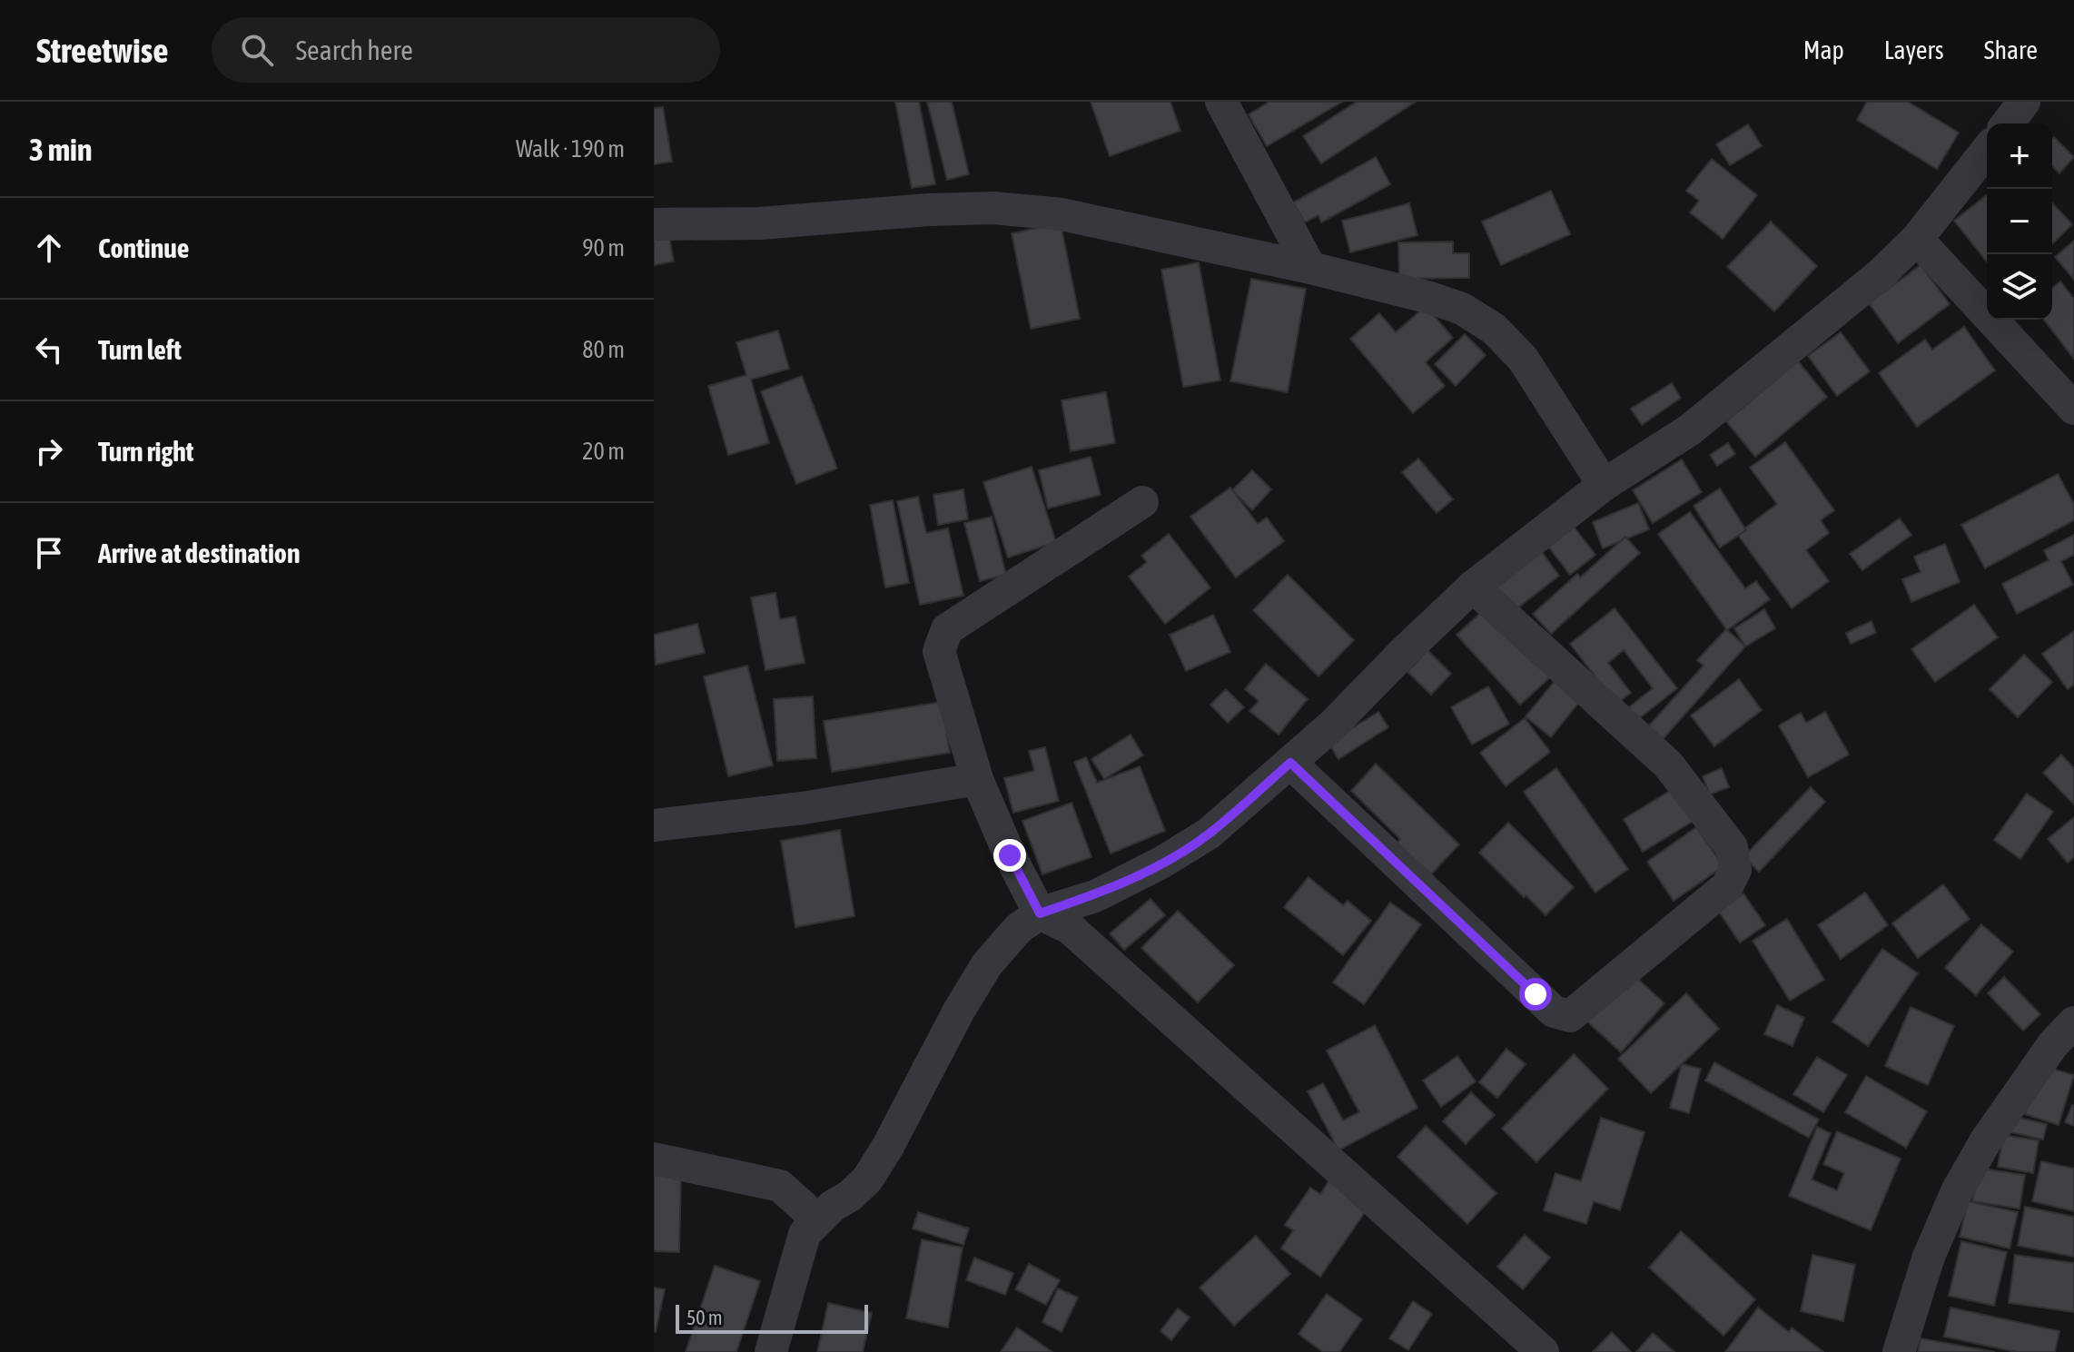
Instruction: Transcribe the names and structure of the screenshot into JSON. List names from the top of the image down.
{
  "scale_bar": "50 m",
  "page": {
    "header": "Streetwise",
    "search": "Search here",
    "nav": ["Map", "Layers", "Share"],
    "heading": ["3 min", "Walk · 190 m"],
    "map_buttons": ["+", "−"],
    "list": [
      ["Continue", "90 m"],
      ["Turn left", "80 m"],
      ["Turn right", "20 m"],
      "Arrive at destination"
    ],
    "scale": "50 m"
  }
}
